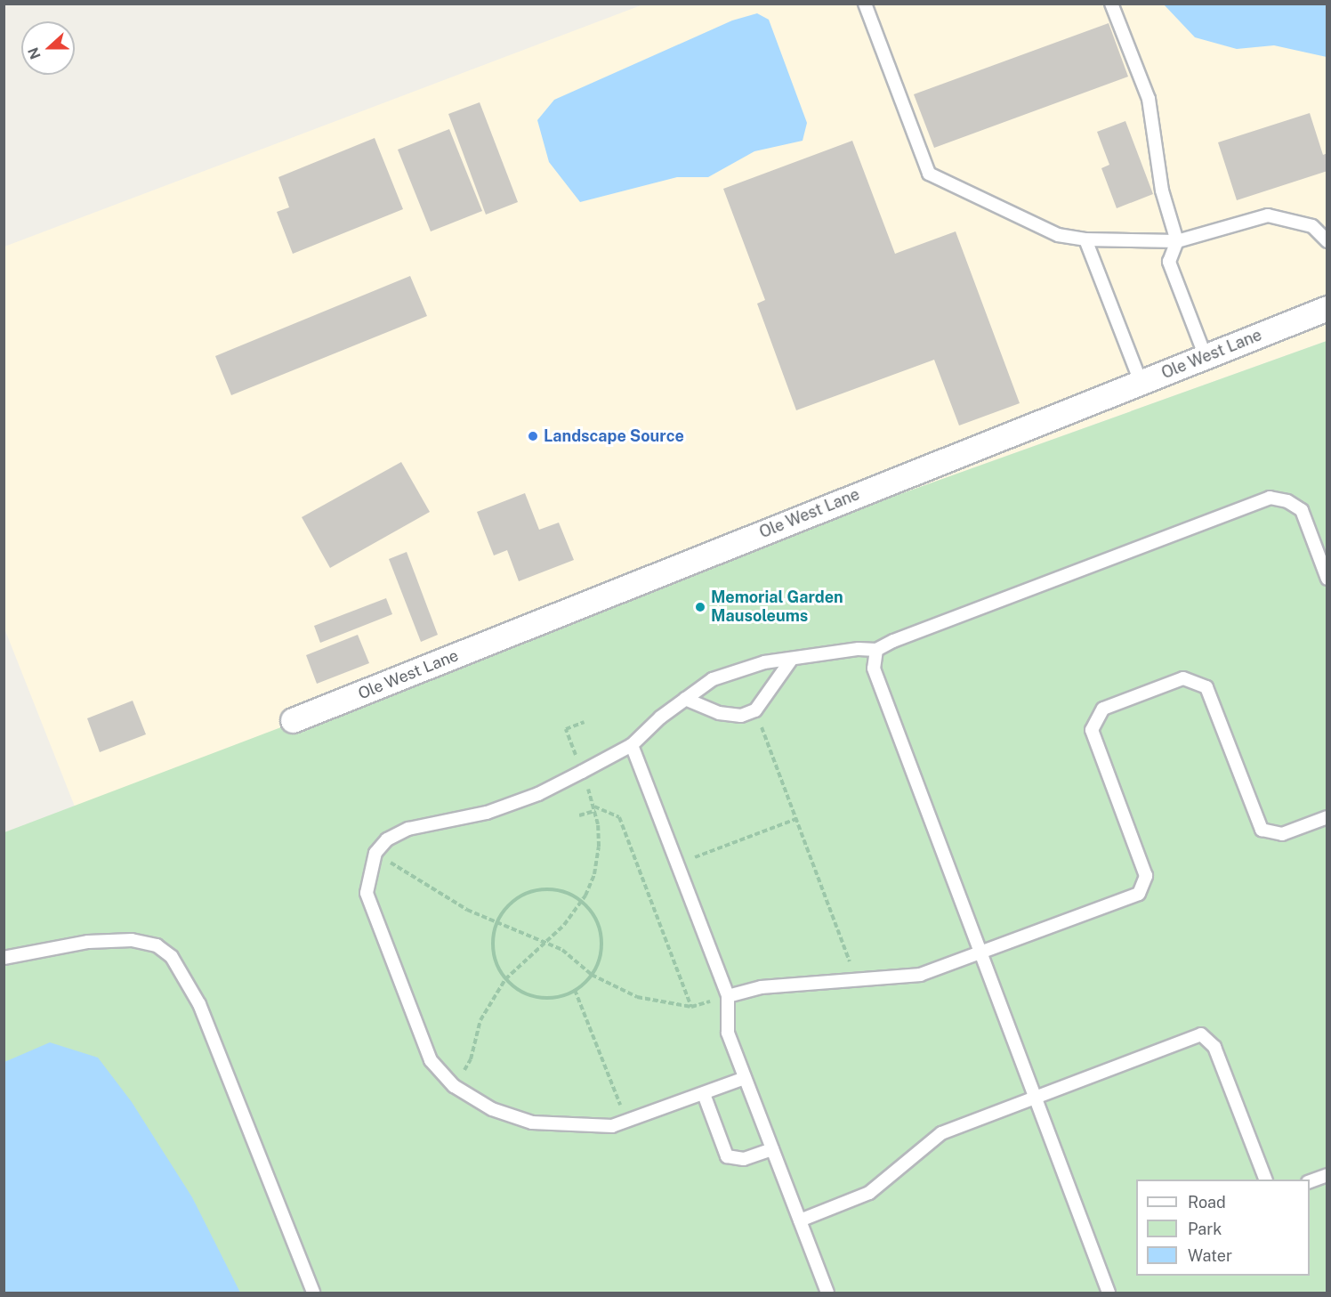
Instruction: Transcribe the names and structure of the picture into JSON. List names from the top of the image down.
{
  "streets": {
    "street": ["Ole West Lane"]
  },
  "places": ["Landscape Source", "Memorial Garden Mausoleums"],
  "legend": ["Road", "Park", "Water"],
  "north": "left"
}
